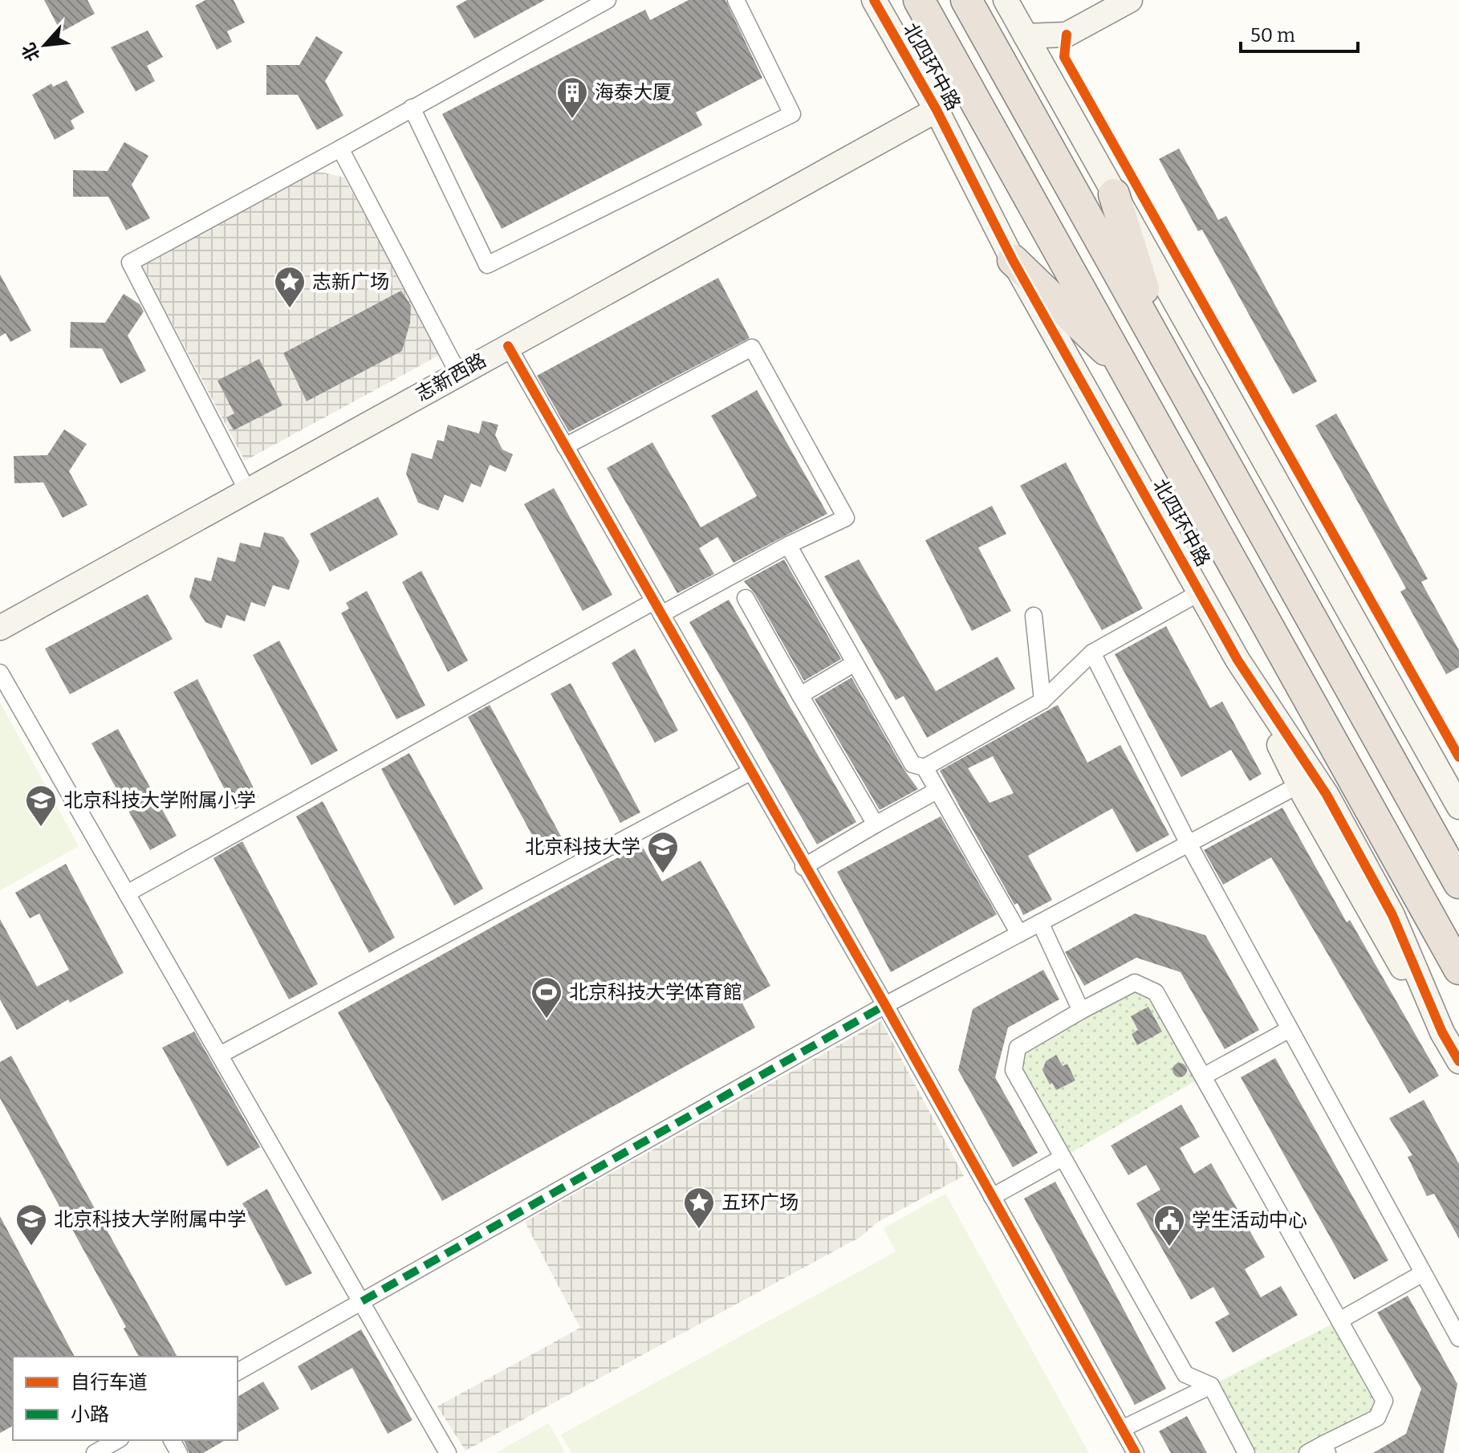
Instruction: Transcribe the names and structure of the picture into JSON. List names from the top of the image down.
{
  "streets": {
    "highway": ["北四环中路"],
    "street": ["志新西路"]
  },
  "crossings": [
    ["北四环中路", "志新西路"]
  ],
  "places": {
    "building": ["海泰大厦"],
    "place": ["志新广场", "五环广场"],
    "school or university": ["北京科技大学附属小学", "北京科技大学", "北京科技大学附属中学"],
    "sports": ["北京科技大学体育館"],
    "public building": ["学生活动中心"]
  },
  "legend": ["自行车道", "小路"],
  "scale_bar": "50 m",
  "north": "bottom left"
}
